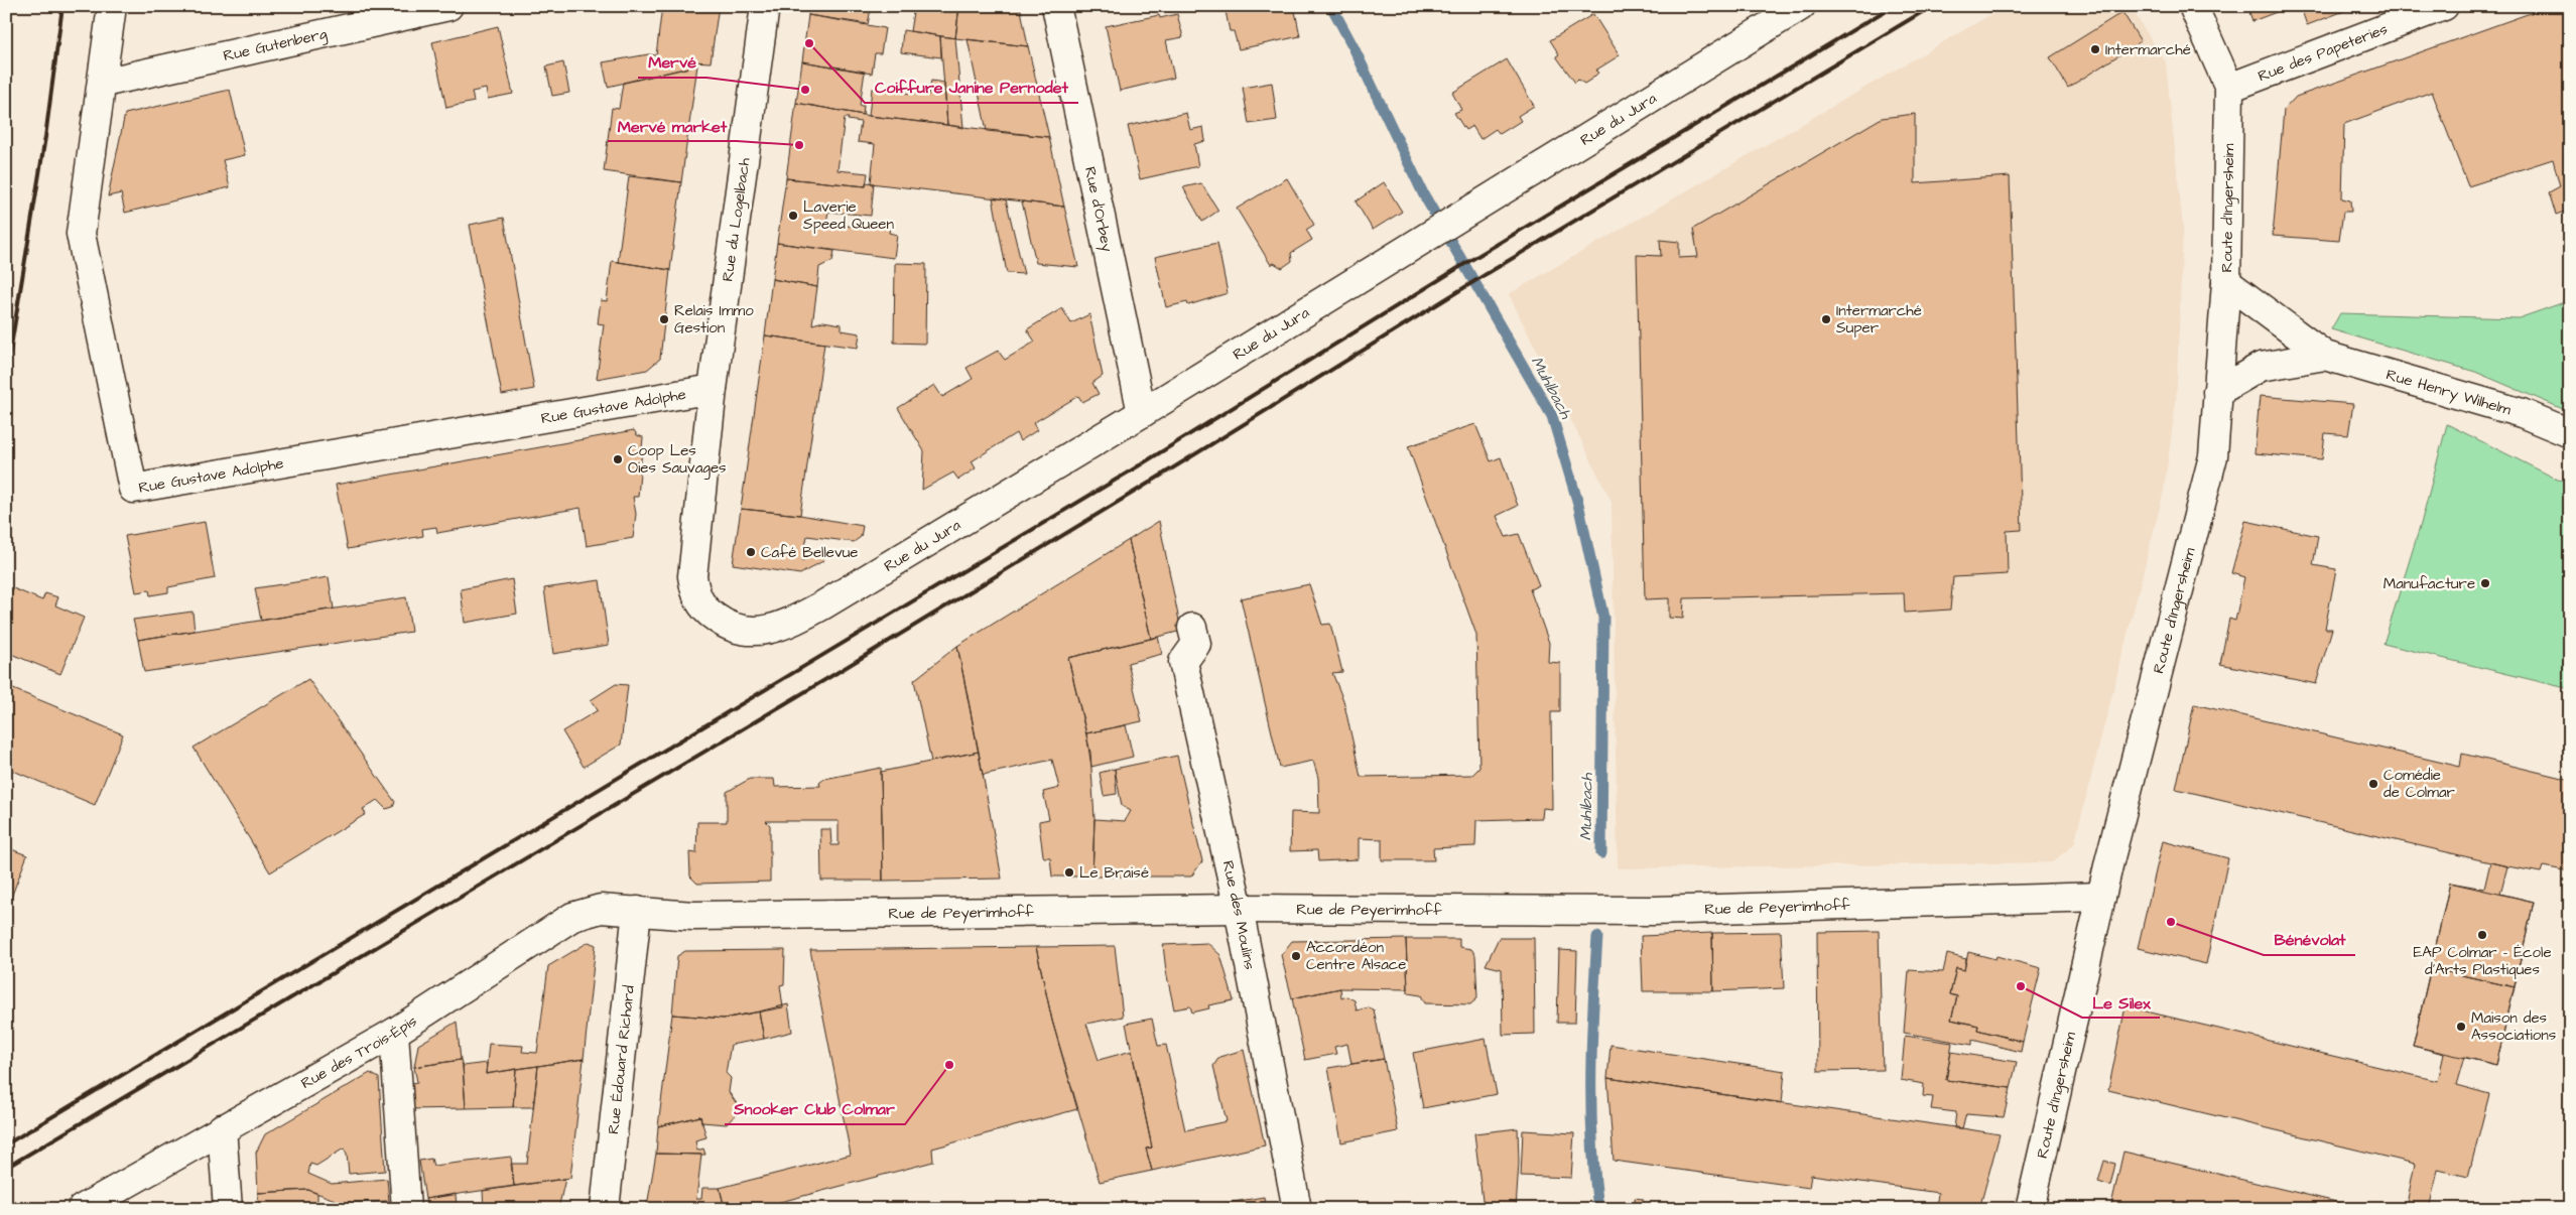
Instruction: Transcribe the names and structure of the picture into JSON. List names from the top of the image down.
{
  "streets": {
    "street": [
      "Rue Gutenberg",
      "Rue des Papeteries",
      "Rue du Jura",
      "Route d'Ingersheim",
      "Rue d'Orbey",
      "Rue du Logelbach",
      "Rue Henry Wilhelm",
      "Rue Gustave Adolphe",
      "Rue de Peyerimhoff",
      "Rue des Moulins",
      "Rue des Trois-Épis",
      "Rue Édouard Richard"
    ]
  },
  "crossings": [
    ["Rue Gutenberg", "Rue Gustave Adolphe"],
    ["Rue des Papeteries", "Route d'Ingersheim"],
    ["Rue du Jura", "Rue d'Orbey"],
    ["Rue du Jura", "Rue du Logelbach"],
    ["Route d'Ingersheim", "Rue Henry Wilhelm"],
    ["Route d'Ingersheim", "Rue de Peyerimhoff"],
    ["Rue du Logelbach", "Rue Gustave Adolphe"],
    ["Rue de Peyerimhoff", "Rue des Moulins"],
    ["Rue de Peyerimhoff", "Rue des Trois-Épis"],
    ["Rue de Peyerimhoff", "Rue Édouard Richard"],
    ["Rue des Trois-Épis", "Rue Édouard Richard"]
  ],
  "water": ["Muhlbach"],
  "places": [
    "Coiffure Janine Pernodet",
    "Intermarché",
    "Mervé",
    "Mervé market",
    "Laverie Speed Queen",
    "Relais Immo Gestion",
    "Intermarché Super",
    "Coop Les Oies Sauvages",
    "Café Bellevue",
    "Manufacture",
    "Comédie de Colmar",
    "Le Braisé",
    "Bénévolat",
    "EAP Colmar – École d'Arts Plastiques",
    "Accordéon Centre Alsace",
    "Le Silex",
    "Maison des Associations",
    "Snooker Club Colmar"
  ]
}
